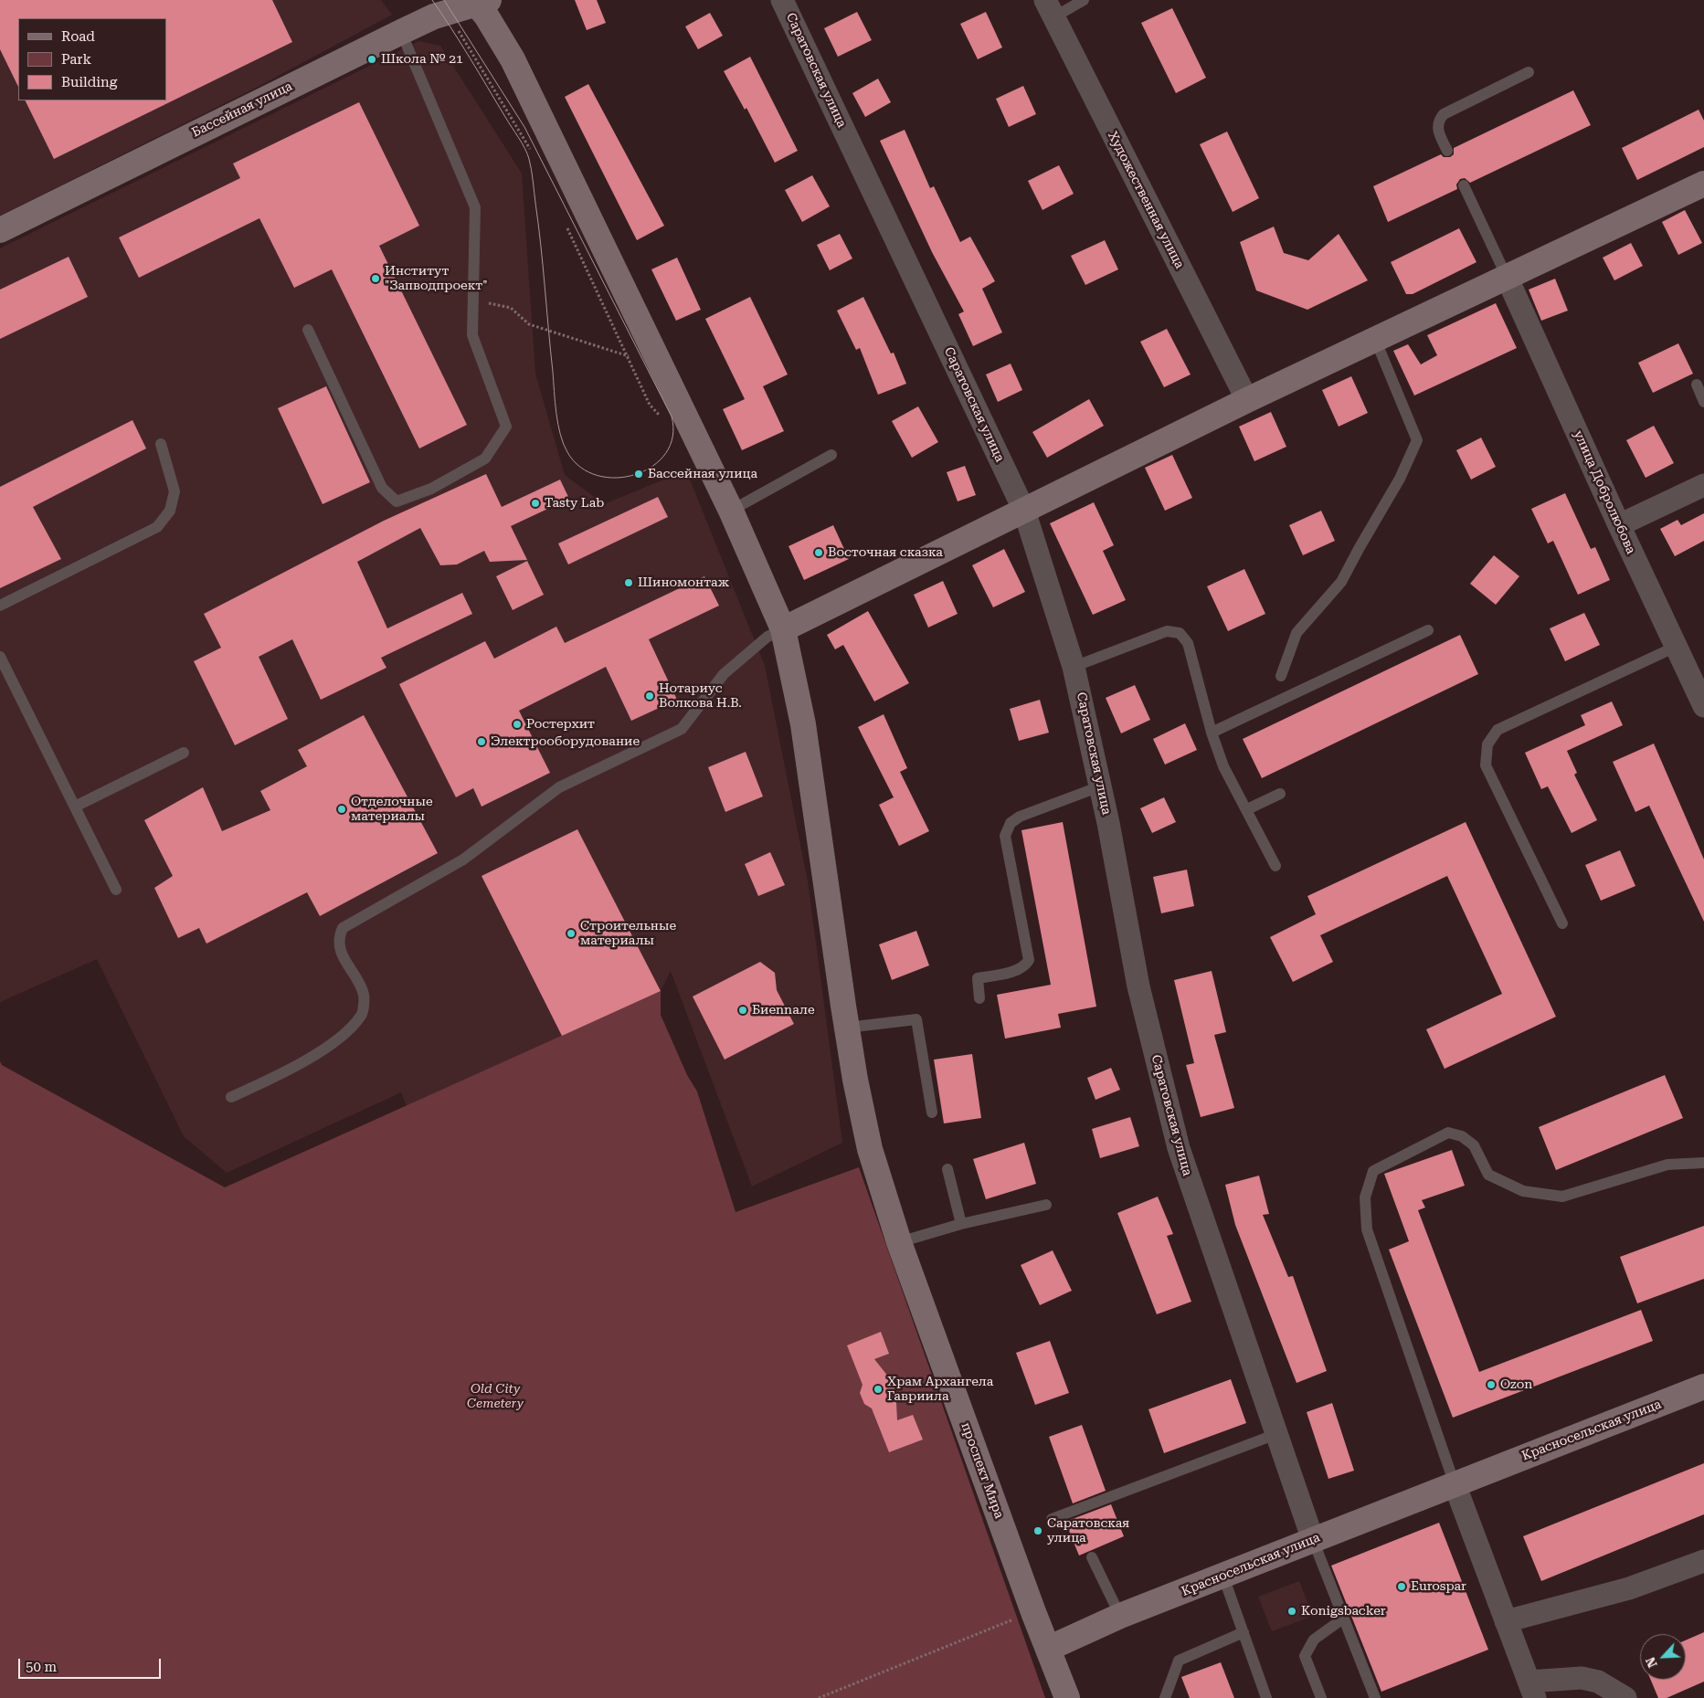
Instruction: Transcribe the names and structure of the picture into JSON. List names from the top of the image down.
{
  "streets": {
    "main road": ["Бассейная улица", "Красносельская улица", "проспект Мира"],
    "street": ["Саратовская улица", "Художественная улица", "улица Добролюбова"]
  },
  "crossings": [
    ["Саратовская улица", "Красносельская улица"],
    ["Бассейная улица", "проспект Мира"],
    ["Красносельская улица", "проспект Мира"]
  ],
  "parks": ["Old City Cemetery"],
  "places": [
    "Школа № 21",
    "Институт \"Запводпроект\"",
    "Бассейная улица",
    "Tasty Lab",
    "Восточная сказка",
    "Шиномонтаж",
    "Нотариус Волкова Н.В.",
    "Ростерхит",
    "Электрооборудование",
    "Отделочные материалы",
    "Строительные материалы",
    "Биеnnале",
    "Ozon",
    "Храм Архангела Гавриила",
    "Саратовская улица",
    "Eurospar",
    "Konigsbacker"
  ],
  "legend": ["Road", "Park", "Building"],
  "scale_bar": "50 m",
  "north": "bottom left"
}
